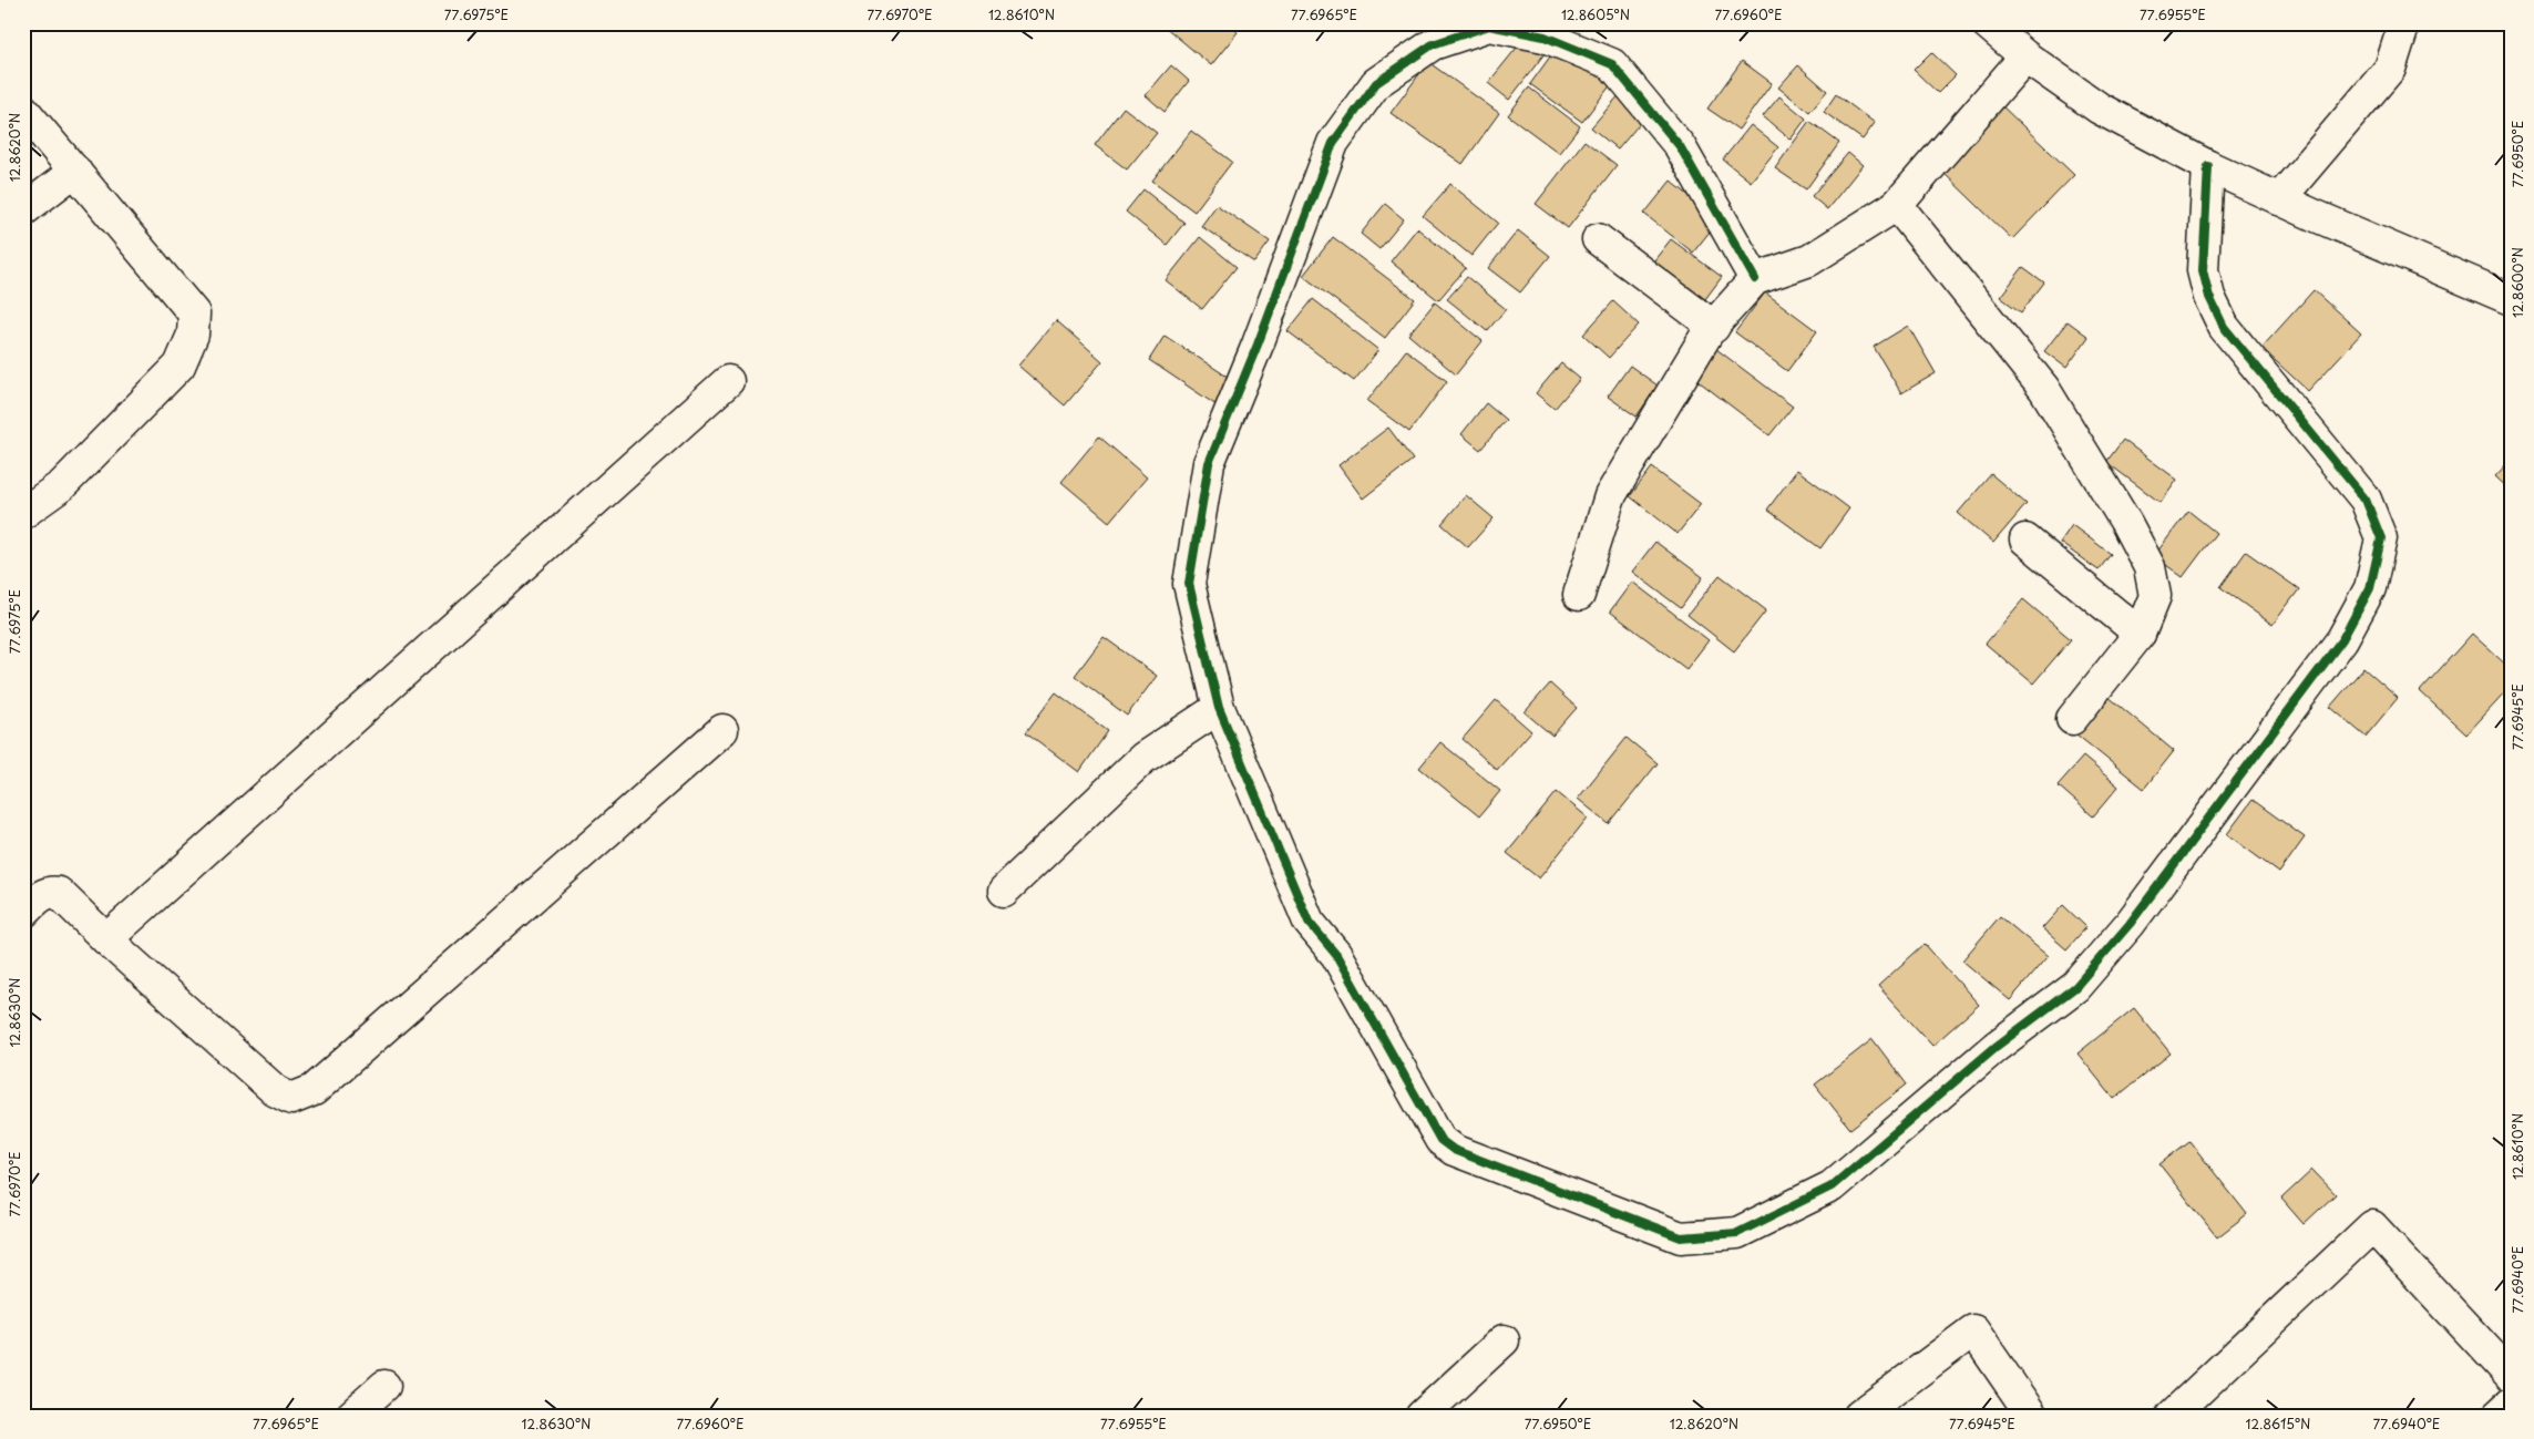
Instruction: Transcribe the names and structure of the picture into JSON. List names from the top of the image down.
{
  "coordinates": [
    "77.6975°E",
    "77.6970°E",
    "12.8610°N",
    "77.6965°E",
    "12.8605°N",
    "77.6960°E",
    "77.6955°E",
    "12.8620°N",
    "77.6950°E",
    "12.8600°N",
    "77.6945°E",
    "12.8630°N",
    "77.6940°E",
    "12.8615°N"
  ]
}
